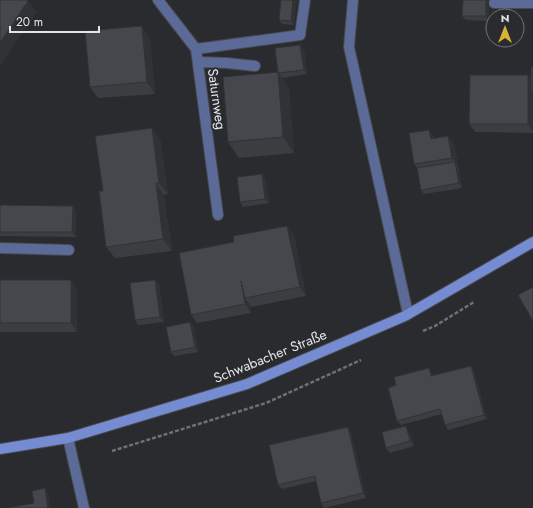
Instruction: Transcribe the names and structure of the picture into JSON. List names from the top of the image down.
{
  "streets": {
    "street": ["Saturnweg", "Schwabacher Straße"]
  },
  "scale_bar": "20 m",
  "north": "top"
}
